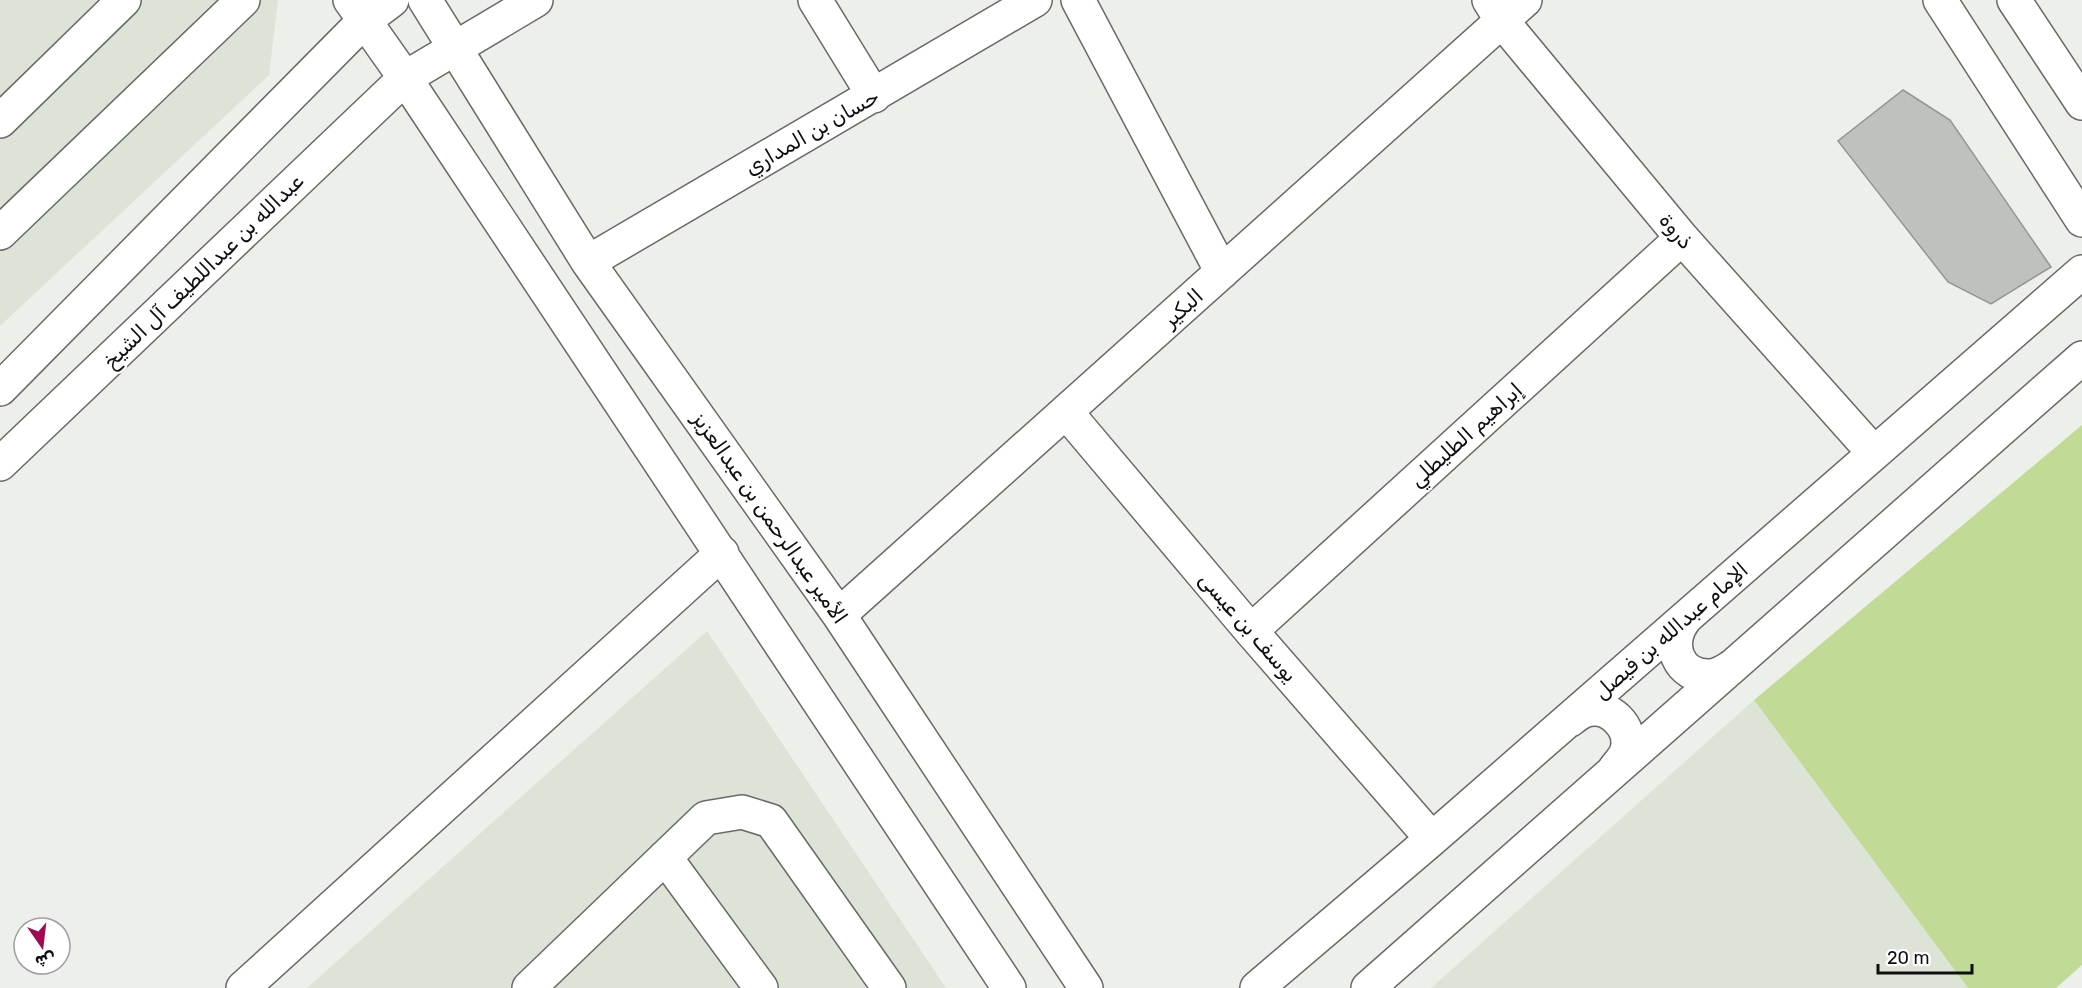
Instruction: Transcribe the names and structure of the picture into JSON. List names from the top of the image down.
{
  "streets": {
    "street": [
      "حسان بن المداري",
      "ذروة",
      "عبدالله بن عبداللطيف آل الشيخ",
      "البكير",
      "إبراهيم الطليطلي",
      "الأمير عبدالرحمن بن عبدالعزيز",
      "يوسف بن عيسى",
      "الإمام عبدالله بن فيصل"
    ]
  },
  "crossings": [
    ["حسان بن المداري", "الأمير عبدالرحمن بن عبدالعزيز"],
    ["ذروة", "البكير"],
    ["ذروة", "إبراهيم الطليطلي"],
    ["ذروة", "الإمام عبدالله بن فيصل"],
    ["عبدالله بن عبداللطيف آل الشيخ", "الأمير عبدالرحمن بن عبدالعزيز"],
    ["البكير", "الأمير عبدالرحمن بن عبدالعزيز"],
    ["البكير", "يوسف بن عيسى"],
    ["إبراهيم الطليطلي", "يوسف بن عيسى"],
    ["يوسف بن عيسى", "الإمام عبدالله بن فيصل"]
  ],
  "scale_bar": "20 m",
  "north": "bottom"
}
